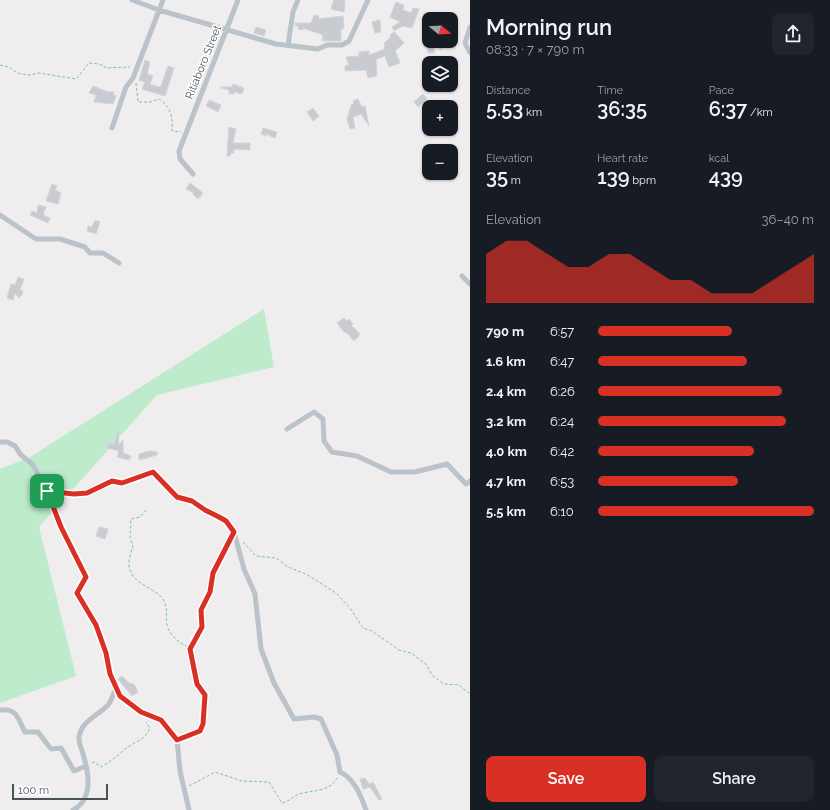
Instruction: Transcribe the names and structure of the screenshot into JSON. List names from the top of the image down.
{
  "streets": {
    "street": ["Ritiaboro Street"]
  },
  "scale_bar": "100 m",
  "north": "right",
  "page": {
    "heading": ["Morning run", "08:33 · 7 × 790 m"],
    "map_buttons": ["+", "−"],
    "stats": [
      ["Distance", "5.53 km"],
      ["Time", "36:35"],
      ["Pace", "6:37 /km"],
      ["Elevation", "35 m"],
      ["Heart rate", "139 bpm"],
      ["kcal", "439"]
    ],
    "chart": ["Elevation", "36–40 m"],
    "list": [
      {
        "name": "790 m",
        "note": "6:57"
      },
      {
        "name": "1.6 km",
        "note": "6:47"
      },
      {
        "name": "2.4 km",
        "note": "6:26"
      },
      {
        "name": "3.2 km",
        "note": "6:24"
      },
      {
        "name": "4.0 km",
        "note": "6:42"
      },
      {
        "name": "4.7 km",
        "note": "6:53"
      },
      {
        "name": "5.5 km",
        "note": "6:10"
      }
    ],
    "buttons": ["Save", "Share"],
    "scale": "100 m"
  }
}
